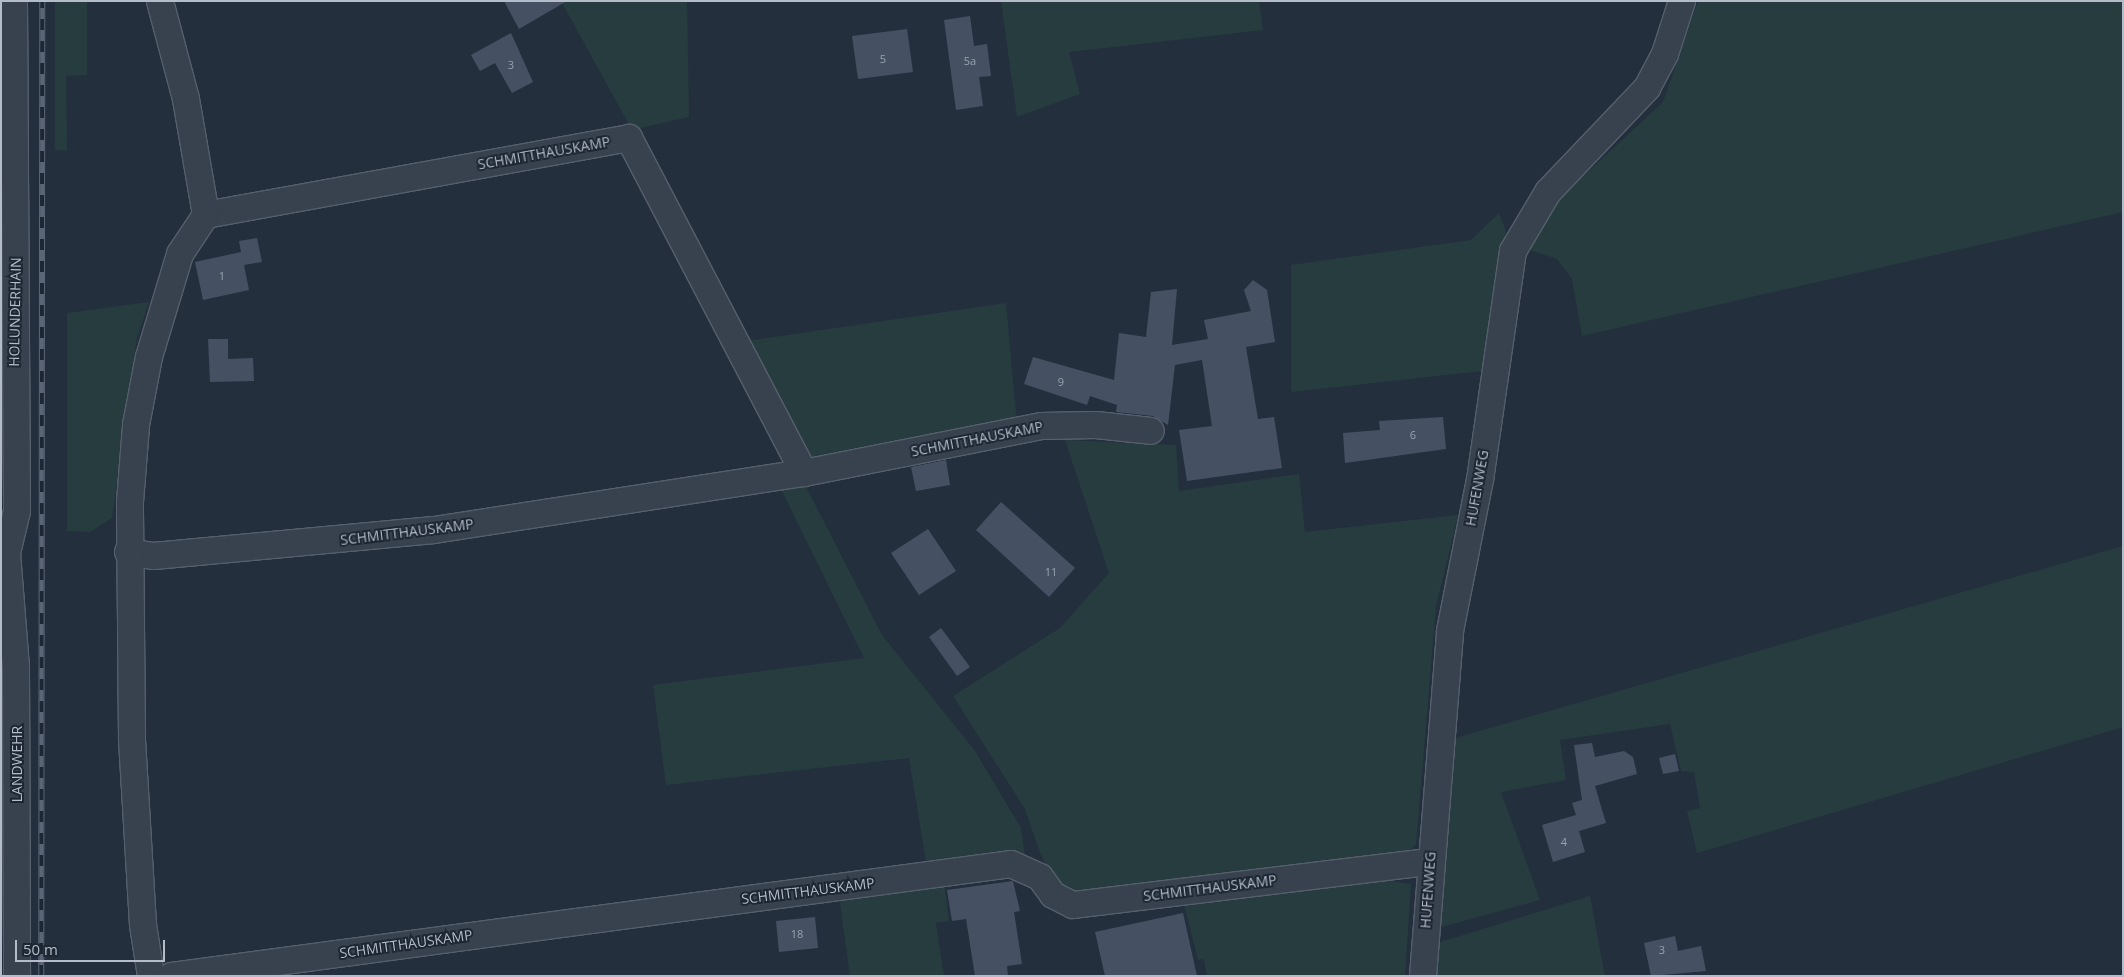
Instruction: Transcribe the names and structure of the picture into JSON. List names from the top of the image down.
{
  "streets": {
    "street": [
      "SCHMITTHAUSKAMP",
      "HOLUNDERHAIN",
      "HUFENWEG",
      "LANDWEHR"
    ]
  },
  "crossings": [
    ["SCHMITTHAUSKAMP", "HUFENWEG"],
    ["HOLUNDERHAIN", "LANDWEHR"]
  ],
  "house_numbers": [
    "5",
    "5a",
    "3",
    "1",
    "9",
    "6",
    "11",
    "4",
    "18",
    "3"
  ],
  "scale_bar": "50 m"
}
